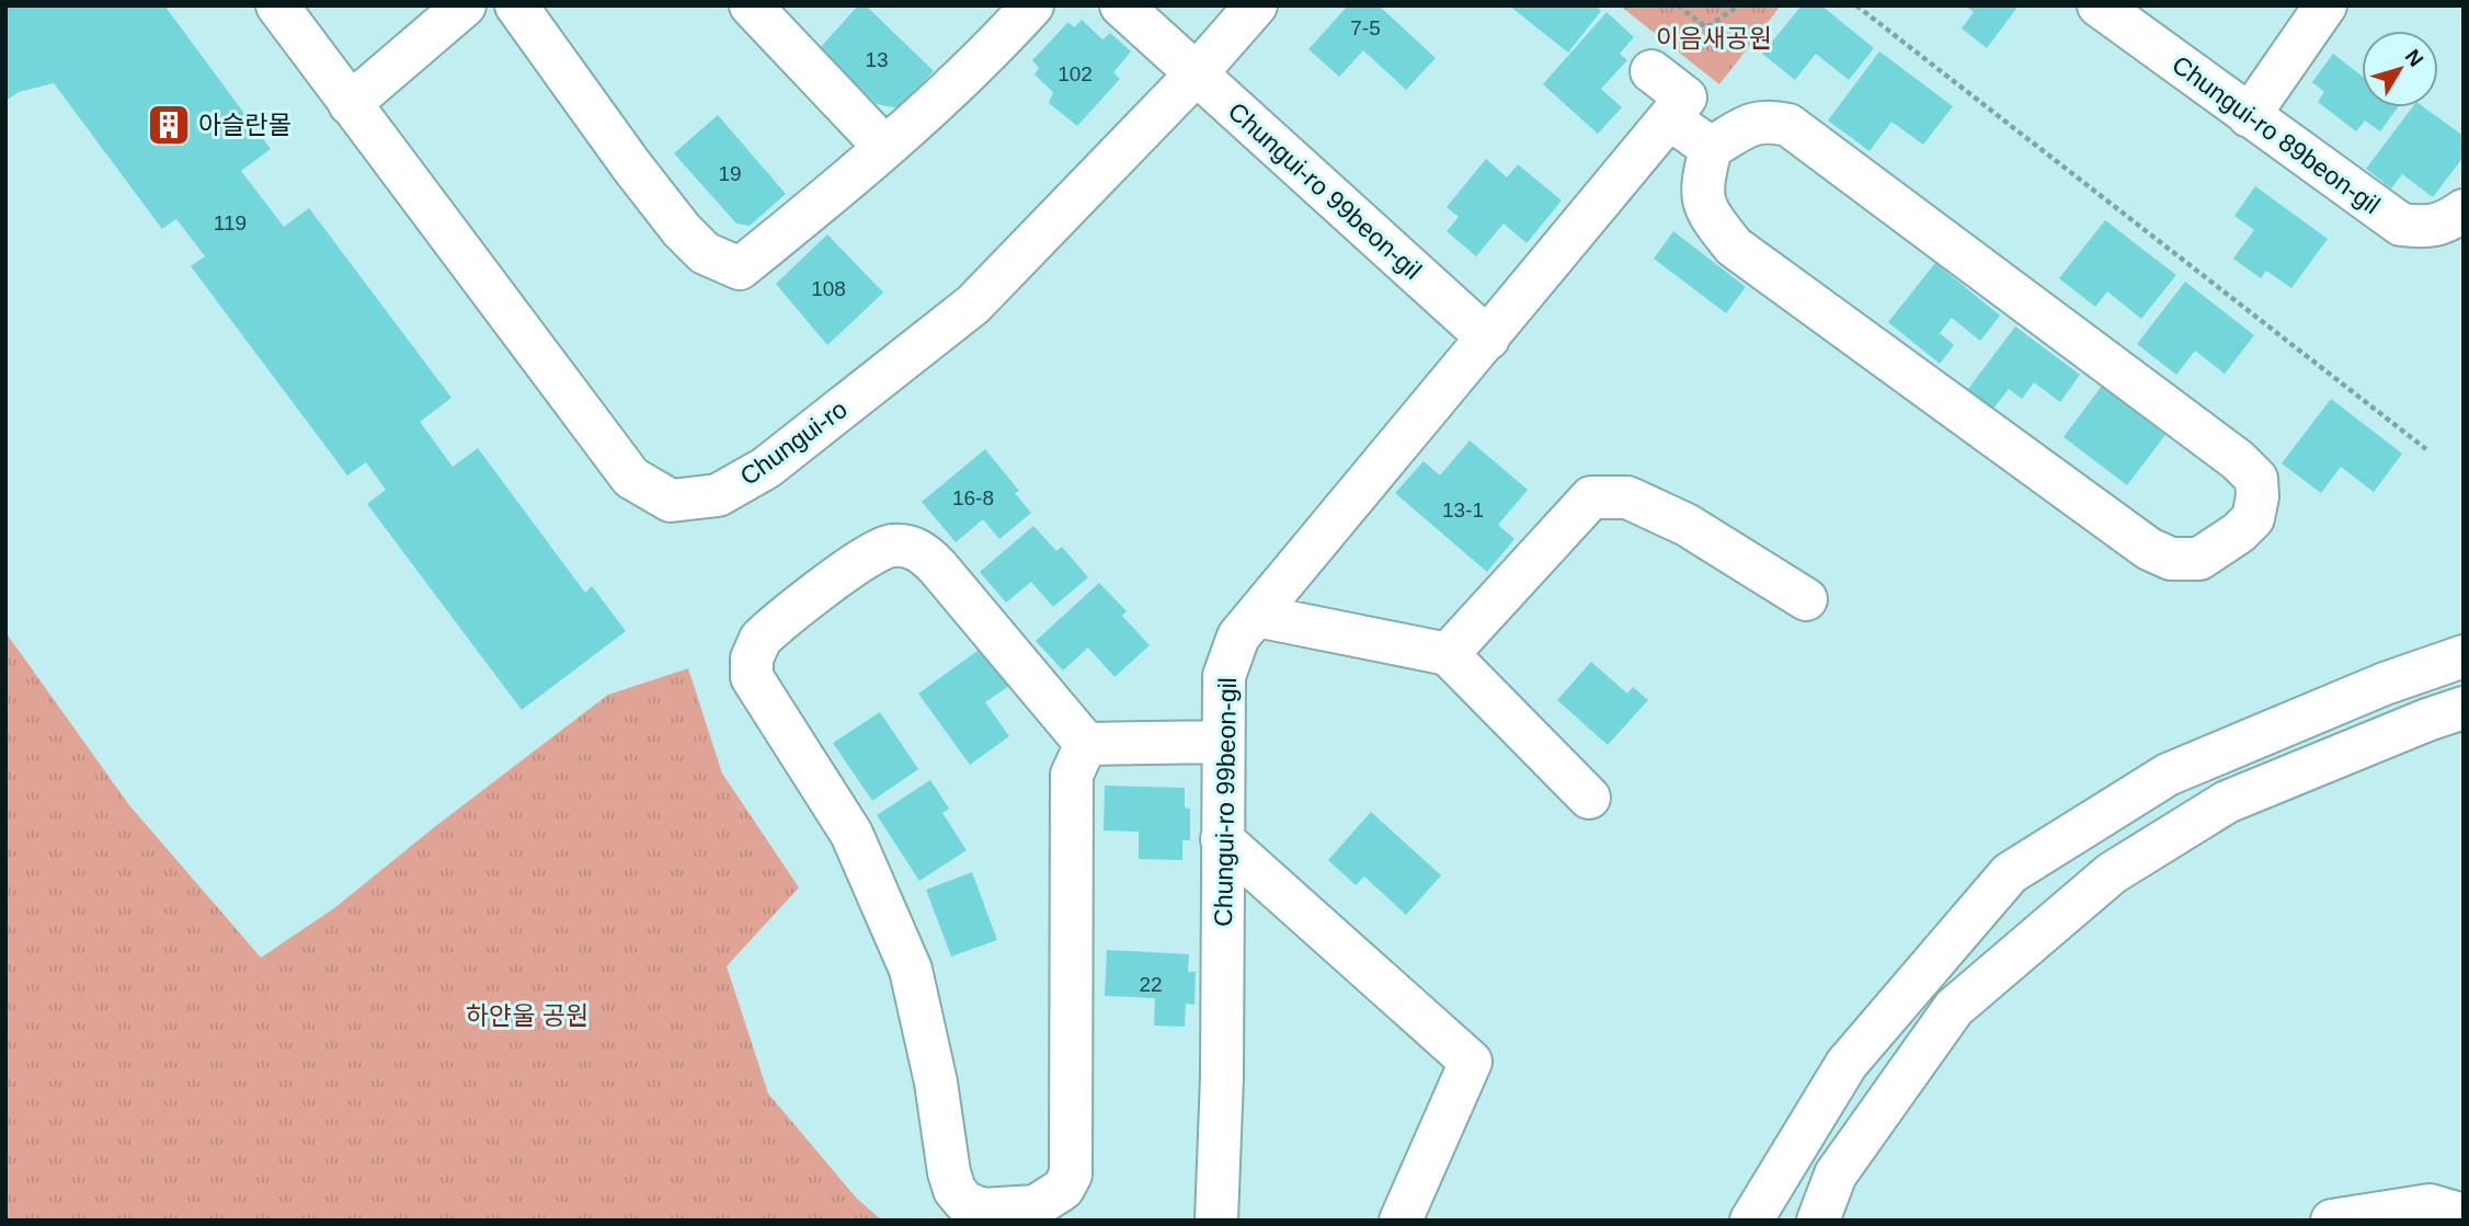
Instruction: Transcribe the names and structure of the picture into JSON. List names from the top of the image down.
{
  "streets": {
    "main road": ["Chungui-ro 89beon-gil", "Chungui-ro 99beon-gil", "Chungui-ro"]
  },
  "crossings": [
    ["Chungui-ro 99beon-gil", "Chungui-ro"]
  ],
  "parks": ["이음새공원", "하얀울 공원"],
  "places": {
    "building": ["아슬란몰"]
  },
  "house_numbers": [
    "7-5",
    "13",
    "102",
    "19",
    "119",
    "108",
    "16-8",
    "13-1",
    "22"
  ],
  "north": "top right"
}
